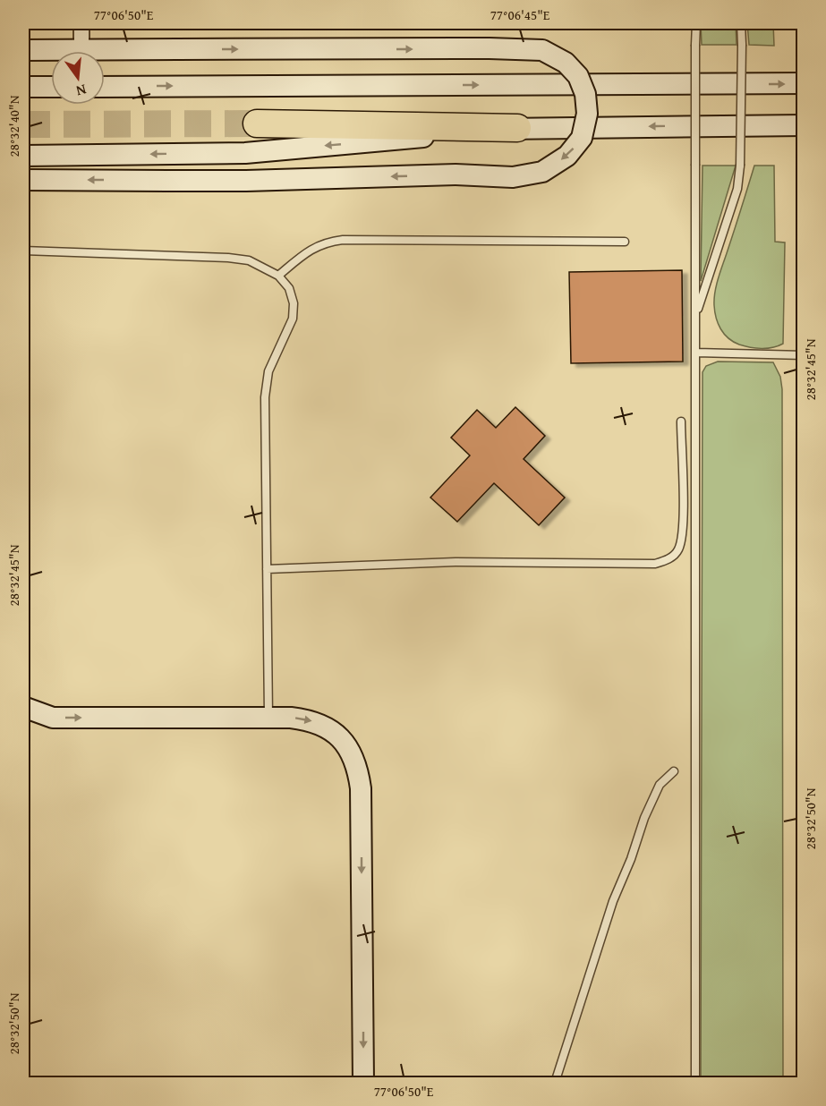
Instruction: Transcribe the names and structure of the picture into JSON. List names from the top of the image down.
{
  "north": "bottom",
  "coordinates": [
    "77°06'50\"E",
    "77°06'45\"E",
    "28°32'40\"N",
    "28°32'45\"N",
    "28°32'50\"N"
  ]
}
